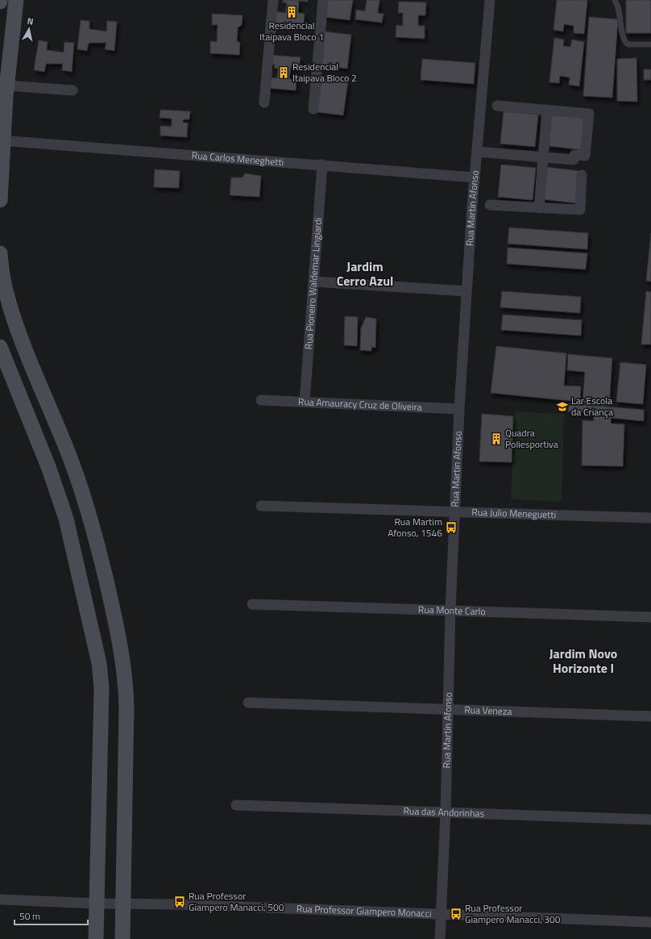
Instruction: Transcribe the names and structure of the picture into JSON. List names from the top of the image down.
{
  "streets": {
    "street": [
      "Rua Carlos Meneghetti",
      "Rua Martin Afonso",
      "Rua Pioneiro Waldemar Lingiardi",
      "Rua Amauracy Cruz de Oliveira",
      "Rua Julio Meneguetti",
      "Rua Monte Carlo",
      "Rua Veneza",
      "Rua das Andorinhas",
      "Rua Professor Giampero Monacci"
    ]
  },
  "crossings": [
    ["Rua Carlos Meneghetti", "Rua Martin Afonso"],
    ["Rua Carlos Meneghetti", "Rua Pioneiro Waldemar Lingiardi"],
    ["Rua Martin Afonso", "Rua Amauracy Cruz de Oliveira"],
    ["Rua Martin Afonso", "Rua Julio Meneguetti"],
    ["Rua Martin Afonso", "Rua Monte Carlo"],
    ["Rua Martin Afonso", "Rua Veneza"],
    ["Rua Martin Afonso", "Rua das Andorinhas"],
    ["Rua Martin Afonso", "Rua Professor Giampero Monacci"],
    ["Rua Pioneiro Waldemar Lingiardi", "Rua Amauracy Cruz de Oliveira"]
  ],
  "districts": ["Jardim Cerro Azul", "Jardim Novo Horizonte I"],
  "places": {
    "building": ["Residencial Itaipava Bloco 1", "Residencial Itaipava Bloco 2", "Quadra Poliesportiva"],
    "school or university": ["Lar Escola da Criança"],
    "bus stop": ["Rua Martim Afonso, 1546", "Rua Professor Giampero Manacci, 500", "Rua Professor Giampero Manacci, 300"]
  },
  "scale_bar": "50 m",
  "north": "top"
}
